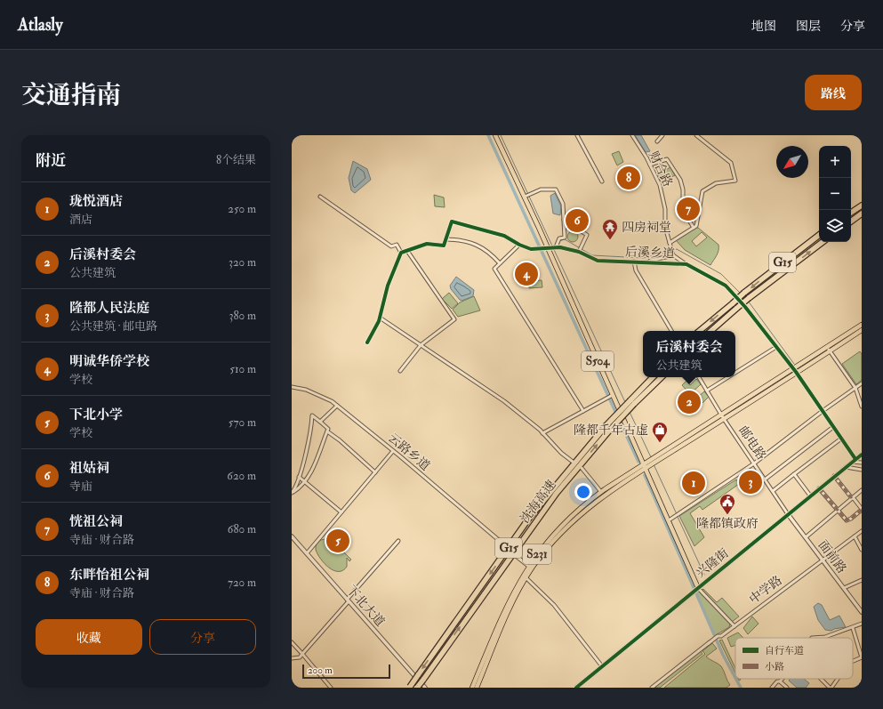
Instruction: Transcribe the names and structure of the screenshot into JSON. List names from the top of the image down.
{
  "streets": {
    "highway": ["G15", "沈海高速"],
    "main road": ["S504", "S231"],
    "street": [
      "财合路",
      "后溪乡道",
      "邮电路",
      "云路乡道",
      "面前路",
      "兴隆街",
      "中学路",
      "下北大道"
    ]
  },
  "crossings": [
    ["后溪乡道", "S504"],
    ["后溪乡道", "S231"],
    ["后溪乡道", "兴隆街"],
    ["S504", "S231"],
    ["S504", "兴隆街"],
    ["邮电路", "S231"],
    ["邮电路", "面前路"],
    ["邮电路", "兴隆街"],
    ["面前路", "兴隆街"],
    ["面前路", "中学路"]
  ],
  "places": {
    "temple": ["四房祠堂"],
    "shop": ["隆都千年古虚"],
    "public building": ["隆都镇政府"]
  },
  "legend": ["自行车道", "小路"],
  "scale_bar": "200 m",
  "north": "bottom left",
  "page": {
    "header": "Atlasly",
    "nav": ["地图", "图层", "分享"],
    "title": "交通指南",
    "buttons": [
      "路线",
      ["收藏", "分享"]
    ],
    "heading": ["附近", "8个结果"],
    "map_buttons": ["+", "−"],
    "pins": [
      "8",
      "7",
      "6",
      "4",
      "2",
      "3",
      "1",
      "5"
    ],
    "list": [
      {
        "mark": "1",
        "name": "珑悦酒店",
        "note": "酒店",
        "value": "250 m"
      },
      {
        "mark": "2",
        "name": "后溪村委会",
        "note": "公共建筑",
        "value": "320 m"
      },
      {
        "mark": "3",
        "name": "隆都人民法庭",
        "note": "公共建筑 · 邮电路",
        "value": "380 m"
      },
      {
        "mark": "4",
        "name": "明诚华侨学校",
        "note": "学校",
        "value": "510 m"
      },
      {
        "mark": "5",
        "name": "下北小学",
        "note": "学校",
        "value": "570 m"
      },
      {
        "mark": "6",
        "name": "祖姑祠",
        "note": "寺庙",
        "value": "620 m"
      },
      {
        "mark": "7",
        "name": "恍祖公祠",
        "note": "寺庙 · 财合路",
        "value": "680 m"
      },
      {
        "mark": "8",
        "name": "东畔怡祖公祠",
        "note": "寺庙 · 财合路",
        "value": "720 m"
      }
    ],
    "popup": ["后溪村委会", "公共建筑"],
    "scale": "200 m"
  }
}
